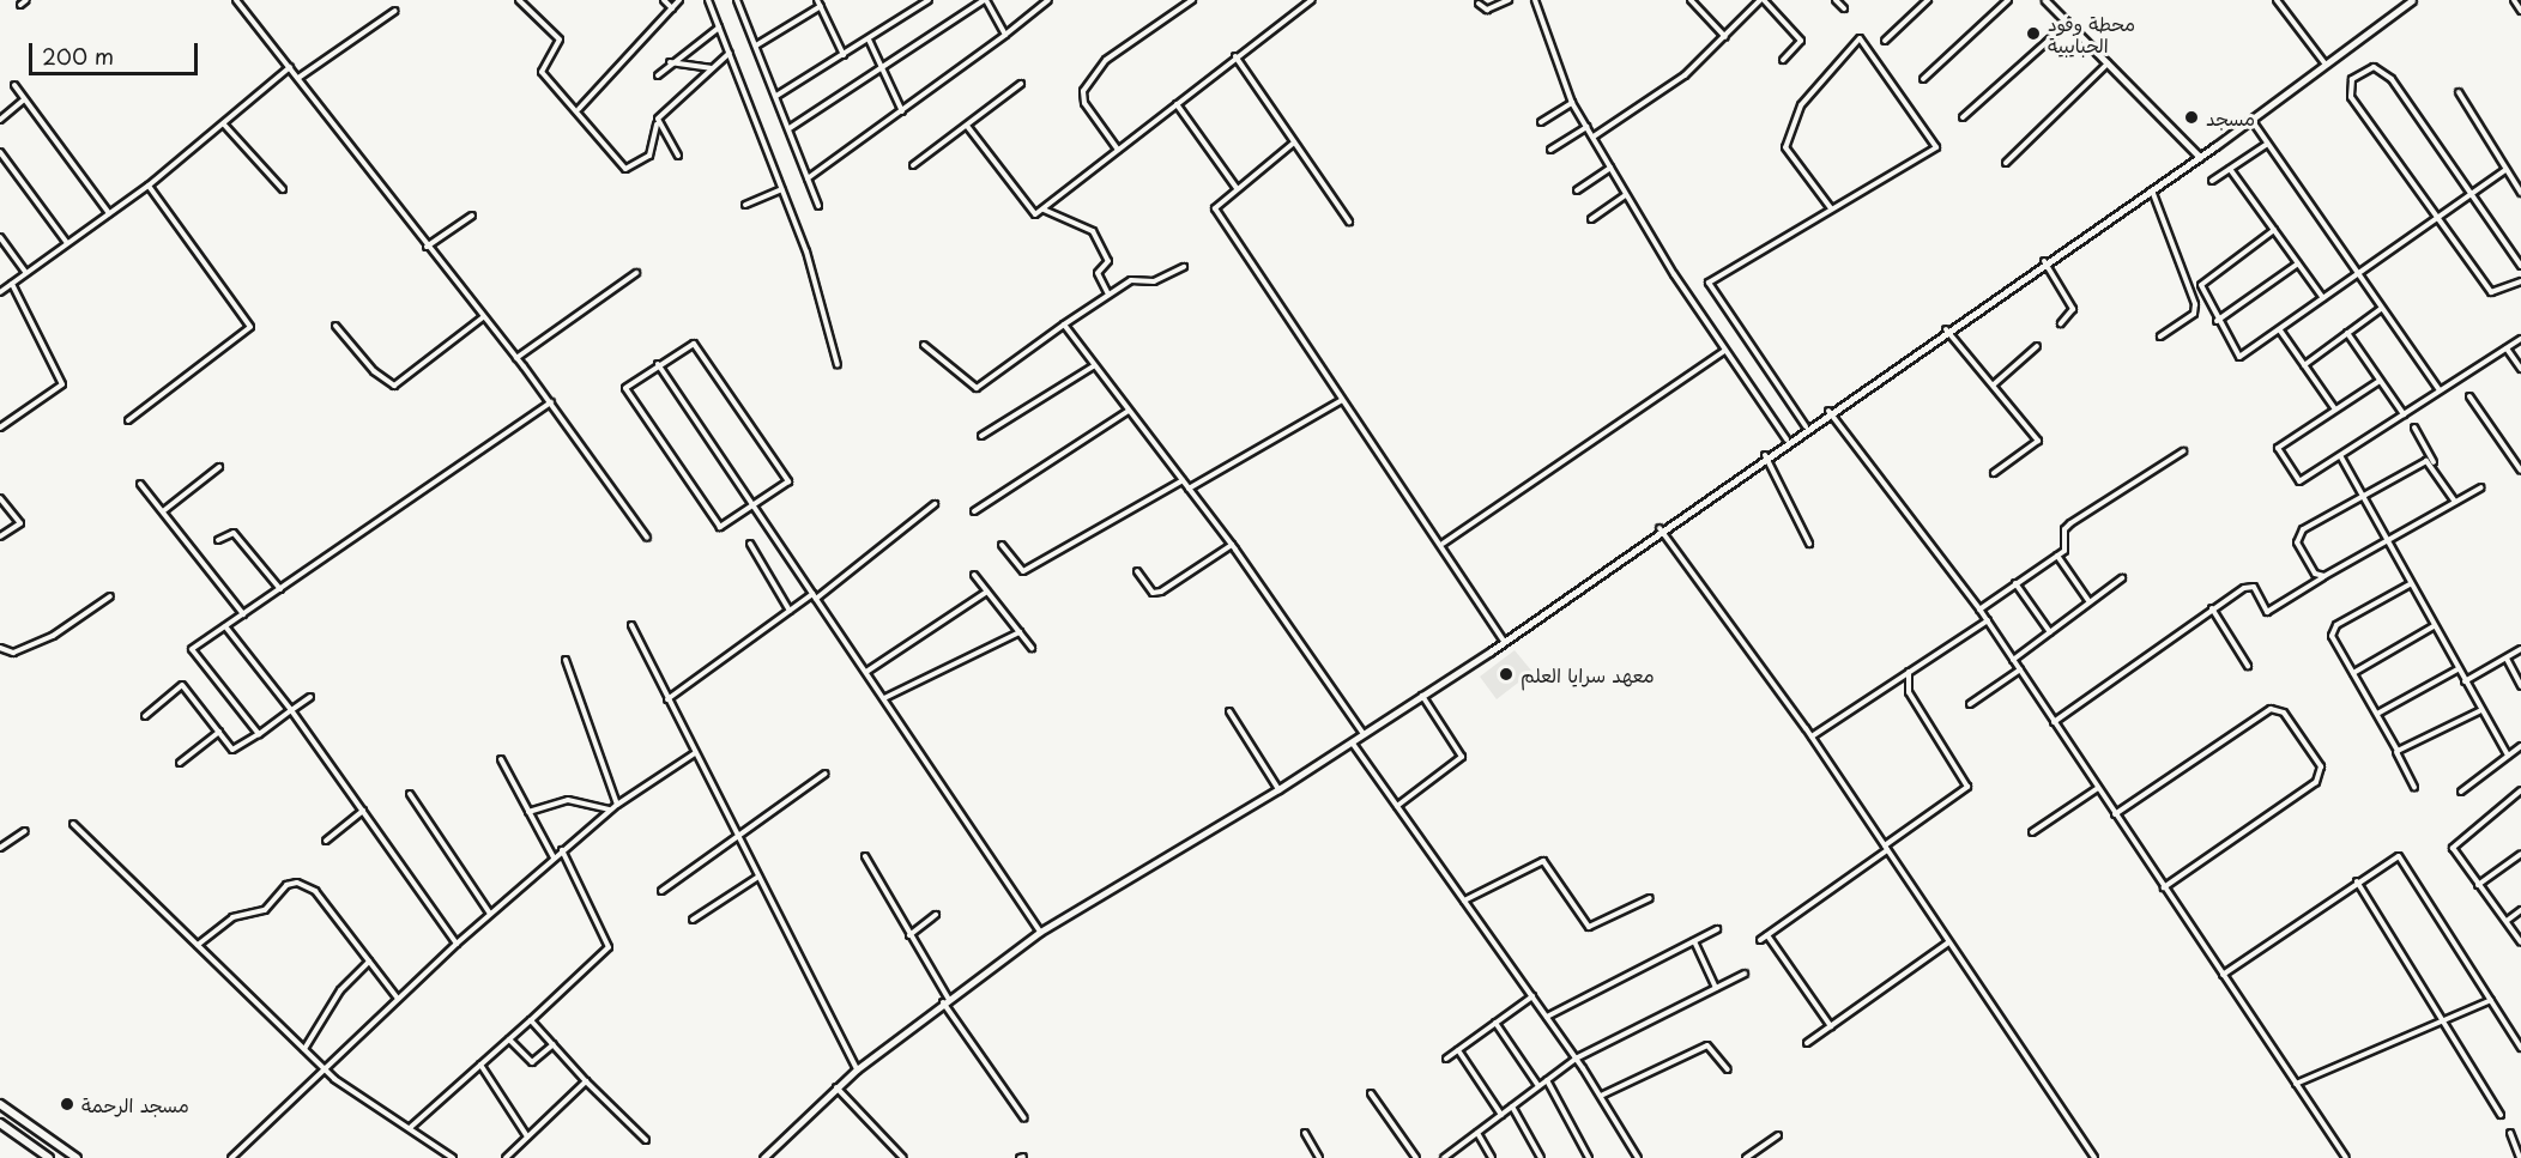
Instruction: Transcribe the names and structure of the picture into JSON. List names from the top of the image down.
{
  "places": [
    "محطة وقود الحبايبية",
    "مسجد",
    "معهد سرايا العلم",
    "مسجد الرحمة"
  ],
  "scale_bar": "200 m"
}
